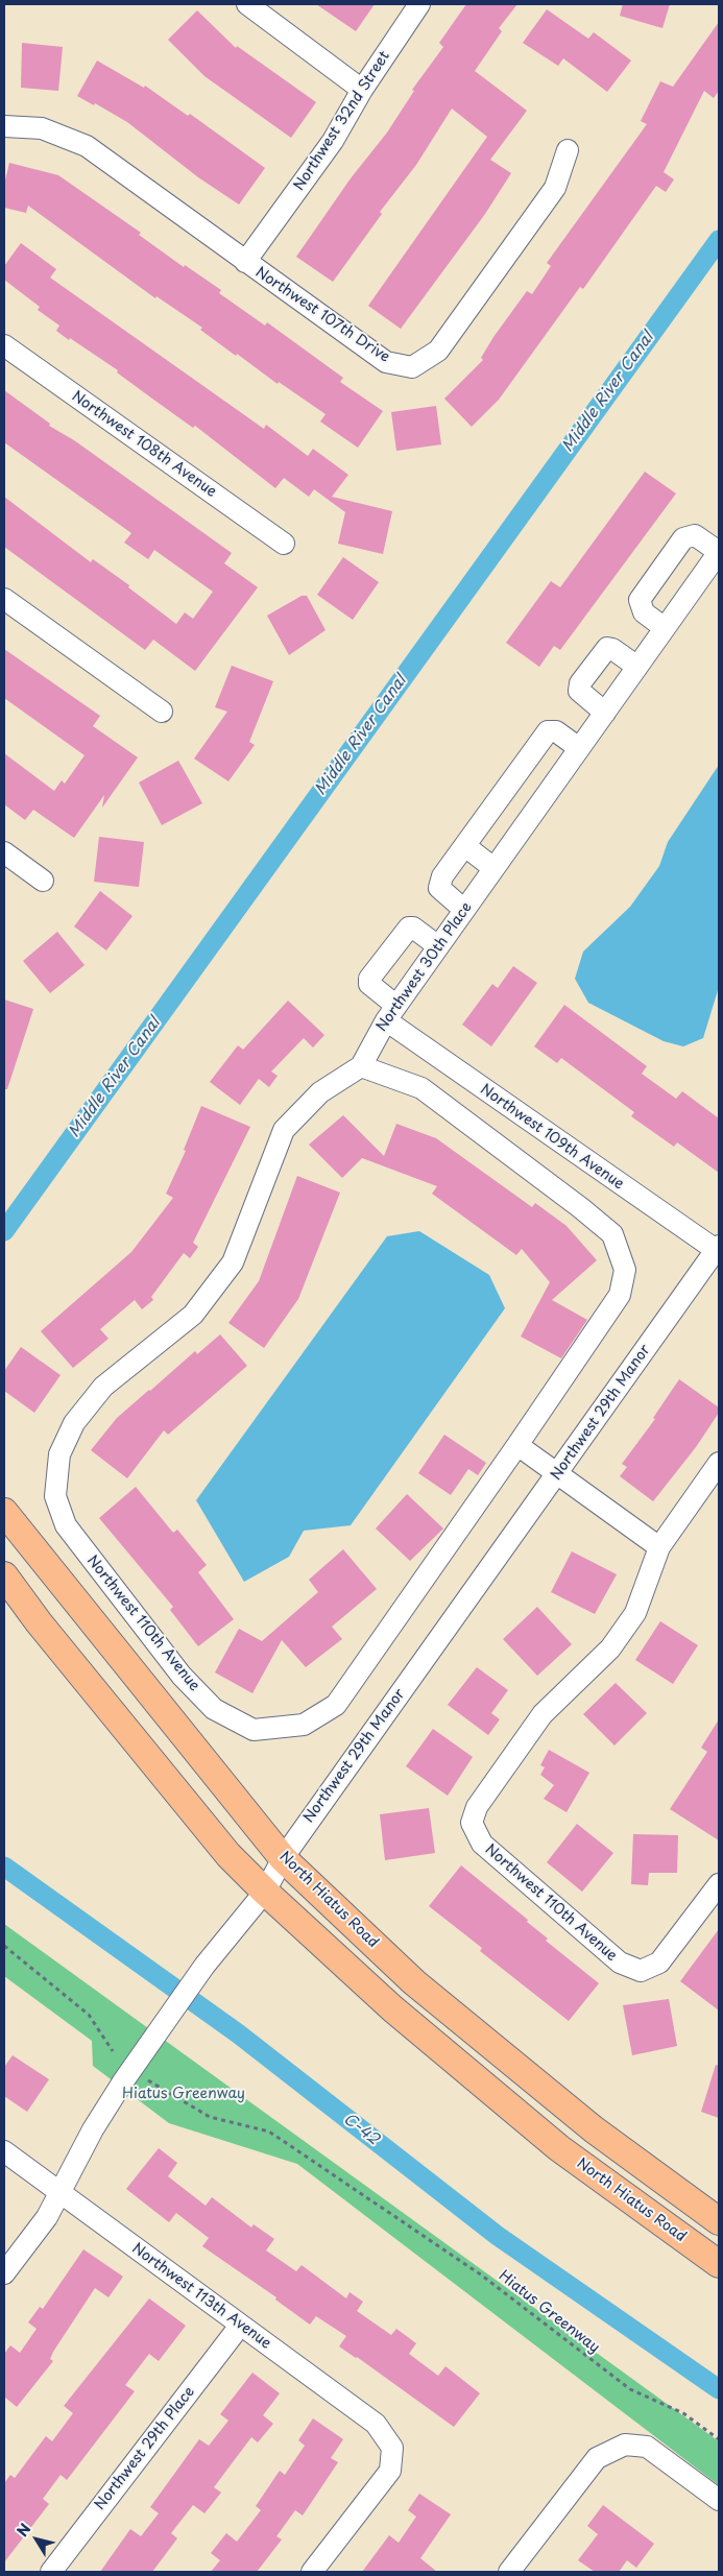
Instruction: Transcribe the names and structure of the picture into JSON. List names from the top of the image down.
{
  "streets": {
    "main road": ["North Hiatus Road"],
    "street": [
      "Northwest 32nd Street",
      "Northwest 107th Drive",
      "Northwest 108th Avenue",
      "Northwest 30th Place",
      "Northwest 109th Avenue",
      "Northwest 29th Manor",
      "Northwest 110th Avenue",
      "Northwest 113th Avenue",
      "Northwest 29th Place"
    ],
    "path": ["Hiatus Greenway"]
  },
  "crossings": [
    ["Northwest 32nd Street", "Northwest 107th Drive"],
    ["Northwest 30th Place", "Northwest 109th Avenue"],
    ["Northwest 30th Place", "Northwest 110th Avenue"],
    ["Northwest 109th Avenue", "Northwest 29th Manor"],
    ["Northwest 29th Manor", "North Hiatus Road"],
    ["Northwest 29th Manor", "Northwest 113th Avenue"],
    ["Northwest 113th Avenue", "Northwest 29th Place"]
  ],
  "water": ["Middle River Canal", "C-42"],
  "parks": ["Hiatus Greenway"],
  "north": "top left"
}
